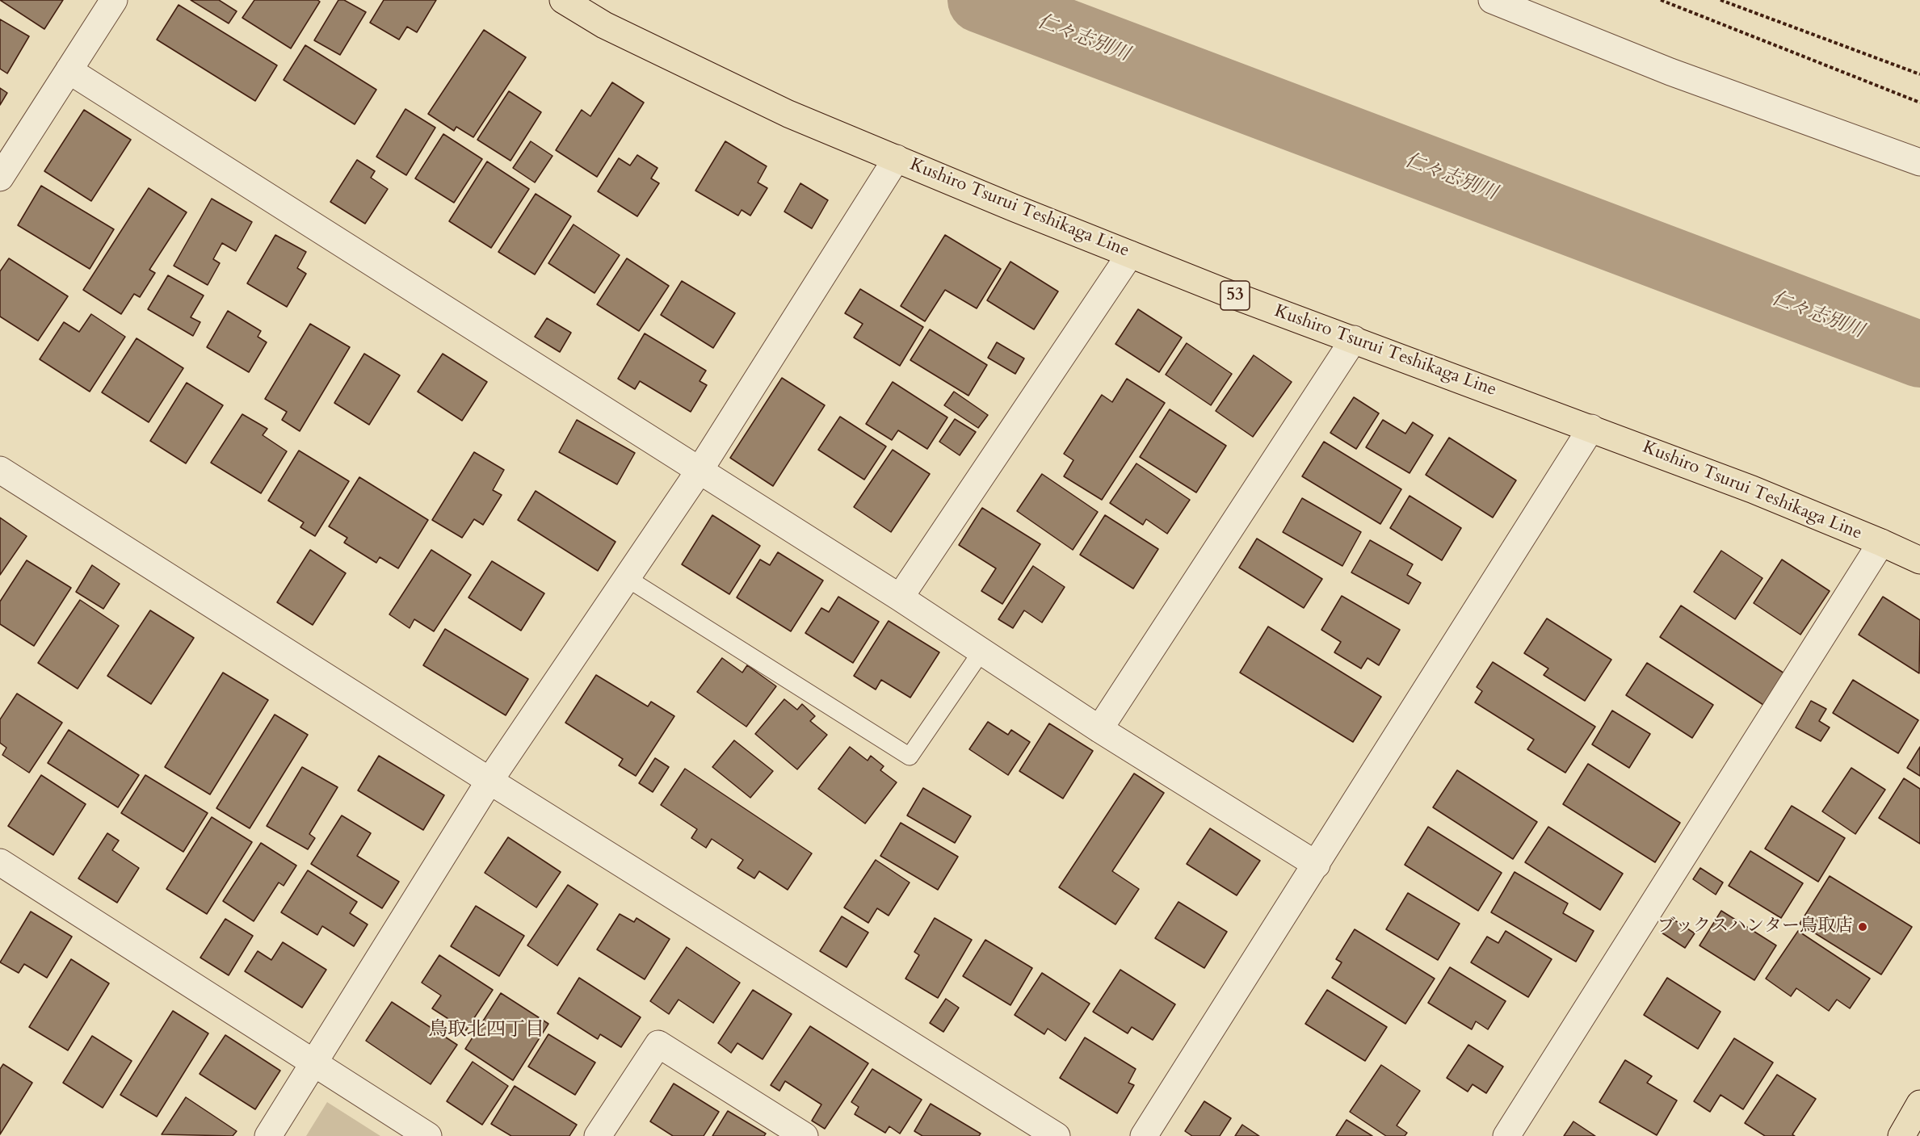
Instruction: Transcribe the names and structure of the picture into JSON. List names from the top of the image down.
{
  "streets": {
    "main road": ["Kushiro Tsurui Teshikaga Line", "53"]
  },
  "districts": ["鳥取北四丁目"],
  "water": ["仁々志別川"],
  "places": ["ブックスハンター鳥取店"]
}
